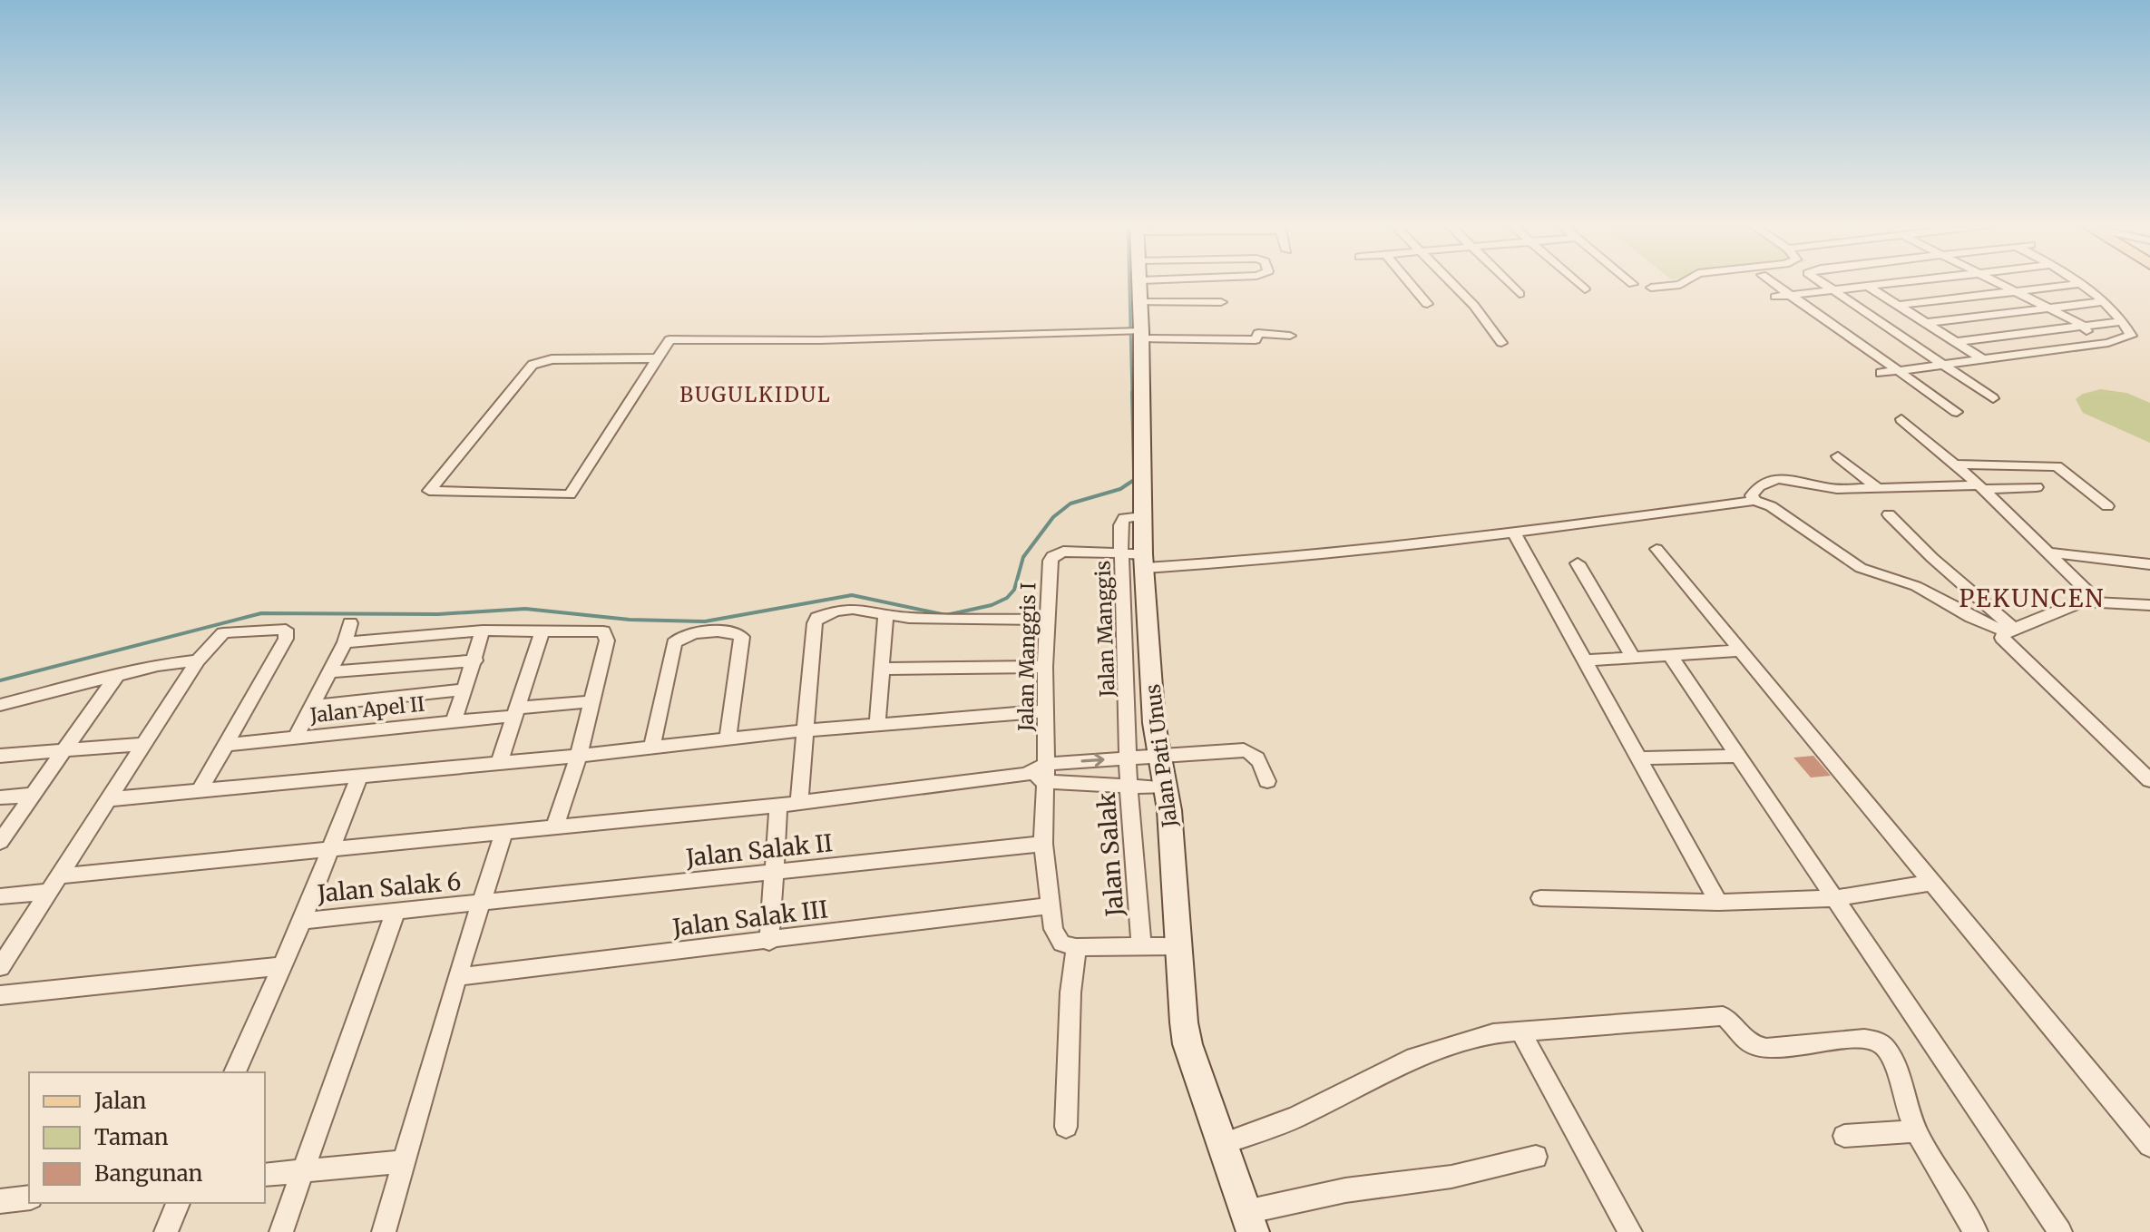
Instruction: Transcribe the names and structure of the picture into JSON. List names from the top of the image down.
{
  "streets": {
    "main road": ["Jalan Pati Unus"],
    "street": [
      "Jalan Manggis I",
      "Jalan Apel II",
      "Jalan Salak II",
      "Jalan Salak",
      "Jalan Salak 6",
      "Jalan Salak III"
    ]
  },
  "crossings": [
    ["Jalan Manggis I", "Jalan Pati Unus"],
    ["Jalan Manggis I", "Jalan Salak II"],
    ["Jalan Manggis I", "Jalan Salak III"],
    ["Jalan Pati Unus", "Jalan Salak"],
    ["Jalan Salak II", "Jalan Salak 6"]
  ],
  "districts": ["BUGULKIDUL", "PEKUNCEN"],
  "legend": ["Jalan", "Taman", "Bangunan"]
}
